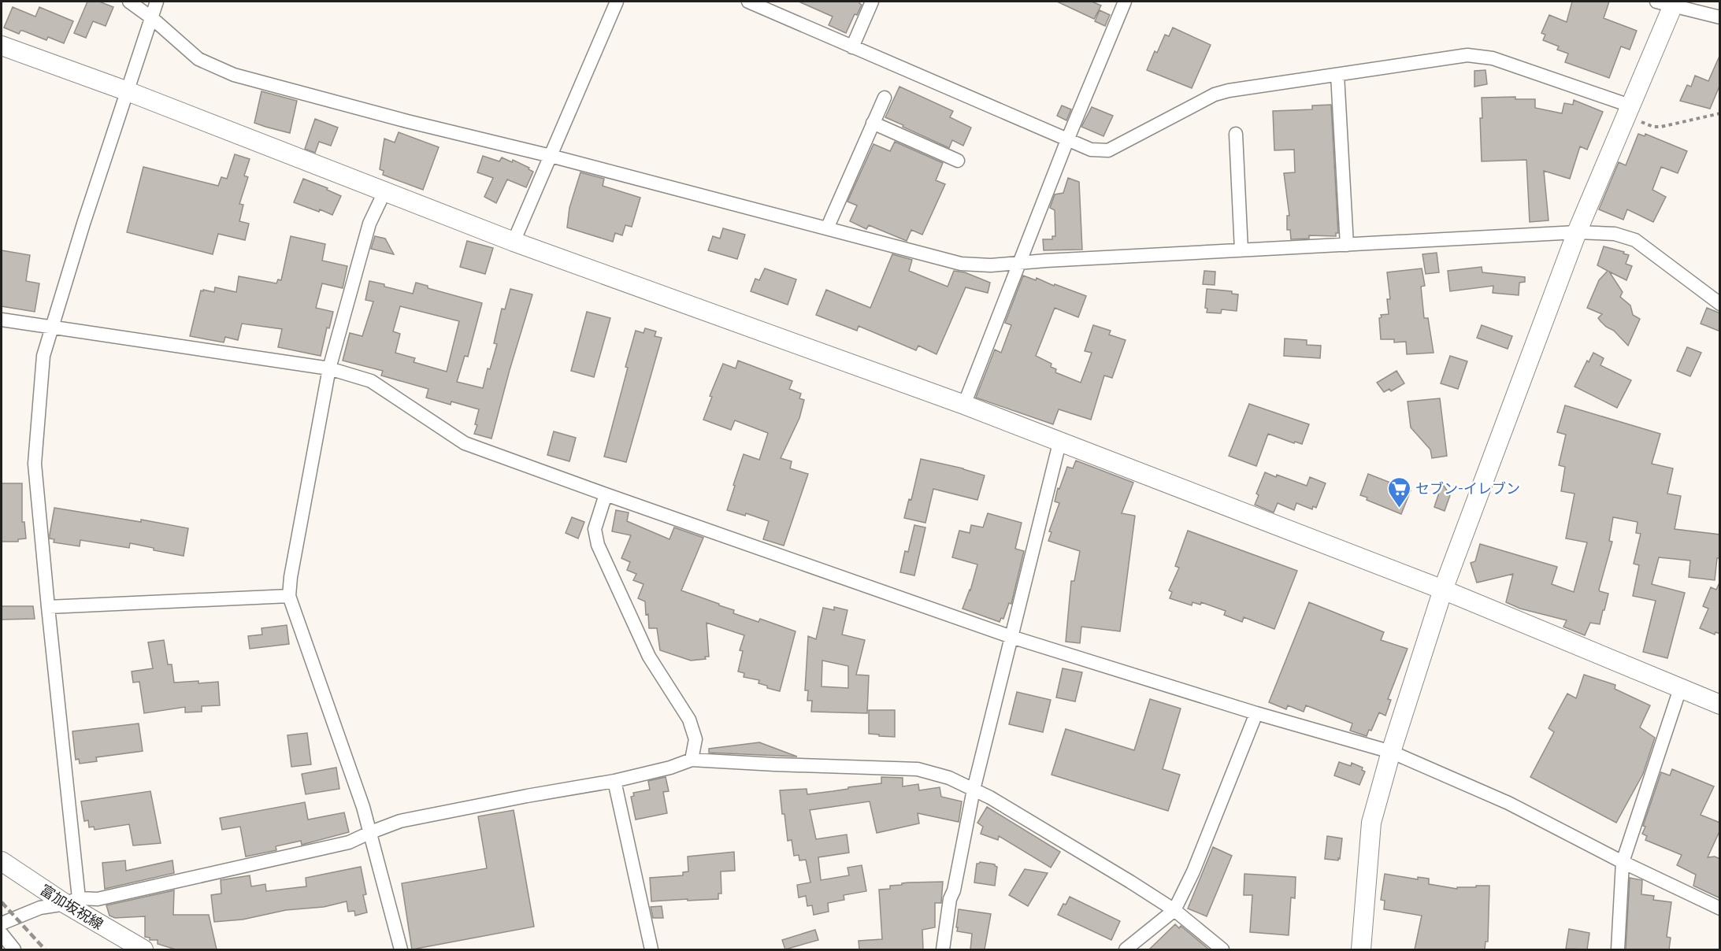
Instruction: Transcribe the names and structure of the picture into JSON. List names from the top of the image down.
{
  "streets": {
    "street": ["富加坂祝線"]
  },
  "places": {
    "supermarket": ["セブン-イレブン"]
  }
}
